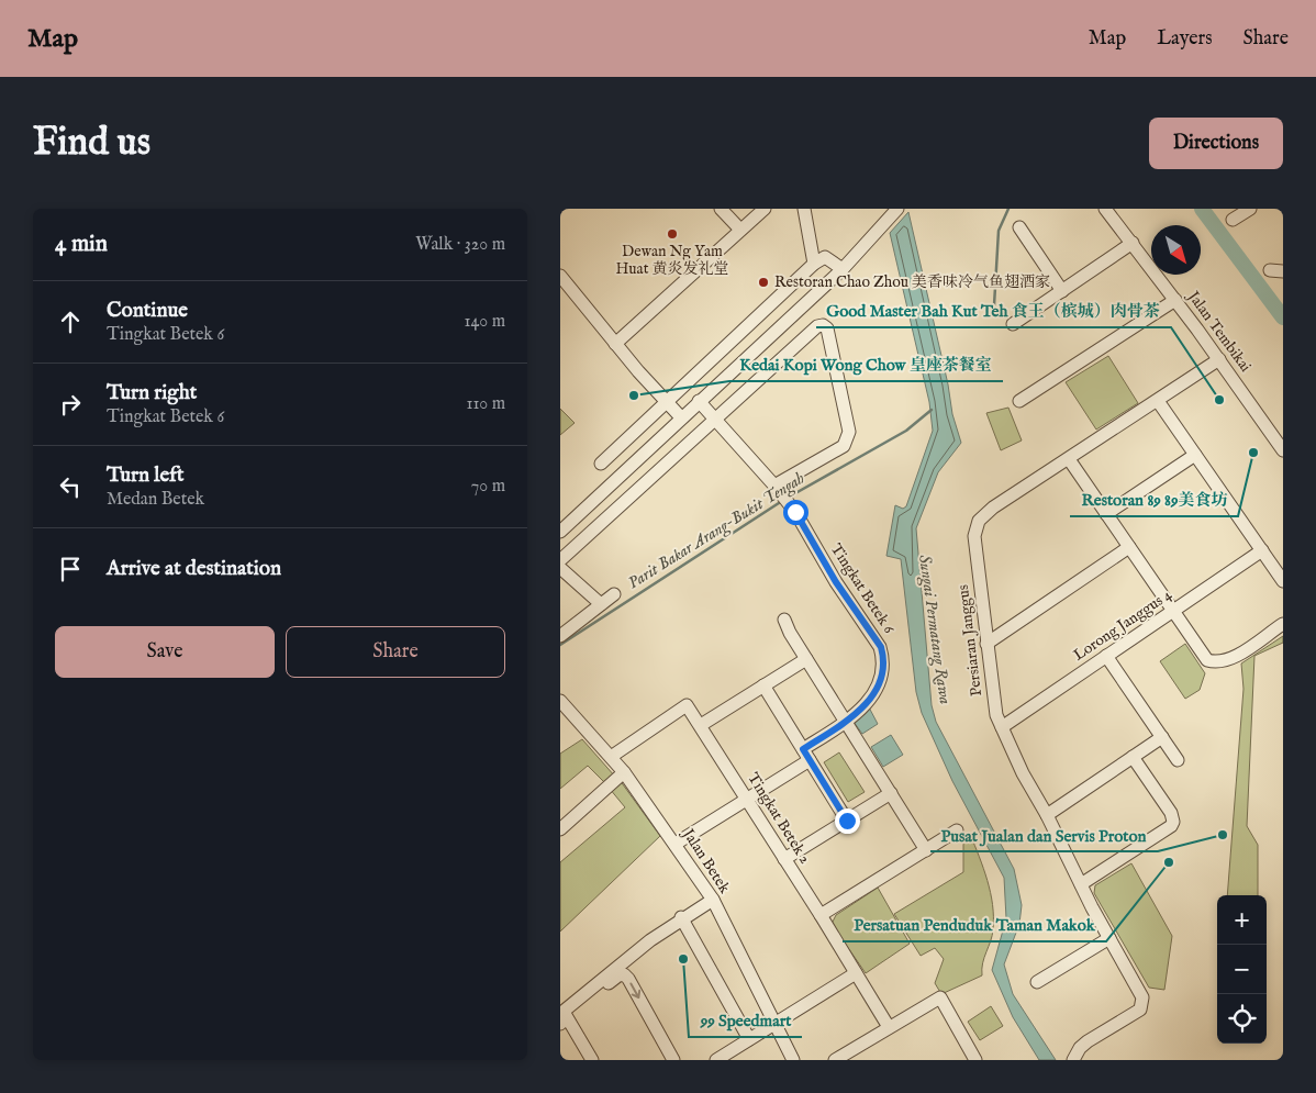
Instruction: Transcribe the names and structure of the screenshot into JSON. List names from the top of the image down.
{
  "streets": {
    "street": [
      "Jalan Tembikai",
      "Tingkat Betek 6",
      "Lorong Janggus 4",
      "Persiaran Janggus",
      "Tingkat Betek 2",
      "Jalan Betek"
    ]
  },
  "crossings": [
    ["Jalan Tembikai", "Persiaran Janggus"],
    ["Lorong Janggus 4", "Persiaran Janggus"],
    ["Tingkat Betek 2", "Jalan Betek"]
  ],
  "water": ["Parit Bakar Arang-Bukit Tengah", "Sungai Permatang Rawa"],
  "places": [
    "Dewan Ng Yam Huat 黄炎发礼堂",
    "Restoran Chao Zhou 美香味冷气鱼翅酒家",
    "Kedai Kopi Wong Chow 皇座茶餐室",
    "Good Master Bah Kut Teh 食王（槟城）肉骨茶",
    "Restoran 89 89美食坊",
    "Pusat Jualan dan Servis Proton",
    "Persatuan Penduduk Taman Makok",
    "99 Speedmart"
  ],
  "north": "bottom right",
  "page": {
    "header": "Map",
    "nav": ["Map", "Layers", "Share"],
    "buttons": [
      "Directions",
      ["Save", "Share"]
    ],
    "title": "Find us",
    "heading": ["4 min", "Walk · 320 m"],
    "list": [
      ["Continue", "Tingkat Betek 6", "140 m"],
      ["Turn right", "Tingkat Betek 6", "110 m"],
      ["Turn left", "Medan Betek", "70 m"],
      "Arrive at destination"
    ],
    "map_buttons": ["+", "−"]
  }
}
